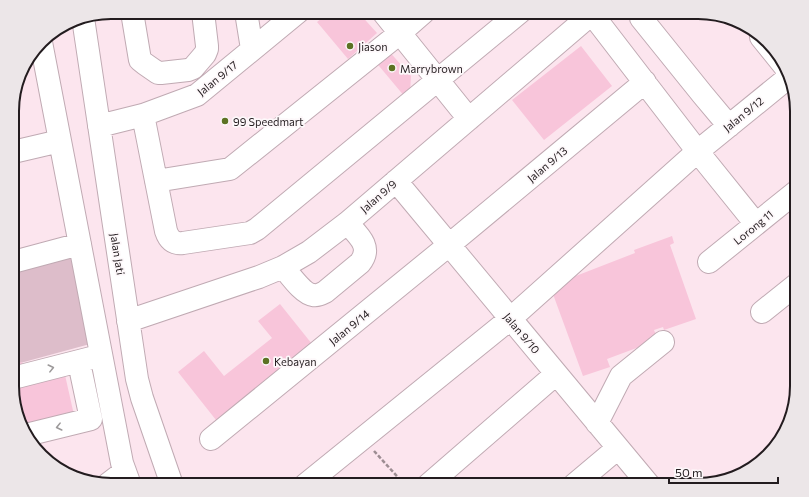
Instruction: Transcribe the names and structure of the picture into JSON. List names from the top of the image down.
{
  "streets": {
    "street": [
      "Jalan 9/17",
      "Jalan 9/12",
      "Jalan 9/13",
      "Jalan 9/9",
      "Lorong 11",
      "Jalan Jati",
      "Jalan 9/14",
      "Jalan 9/10"
    ]
  },
  "crossings": [
    ["Jalan 9/17", "Jalan Jati"],
    ["Jalan 9/12", "Jalan 9/10"],
    ["Jalan 9/13", "Jalan 9/14"],
    ["Jalan 9/13", "Jalan 9/10"],
    ["Jalan 9/9", "Jalan Jati"],
    ["Jalan 9/9", "Jalan 9/10"],
    ["Jalan 9/14", "Jalan 9/10"]
  ],
  "places": [
    "Jiason",
    "Marrybrown",
    "99 Speedmart",
    "Kebayan"
  ],
  "scale_bar": "50 m"
}
